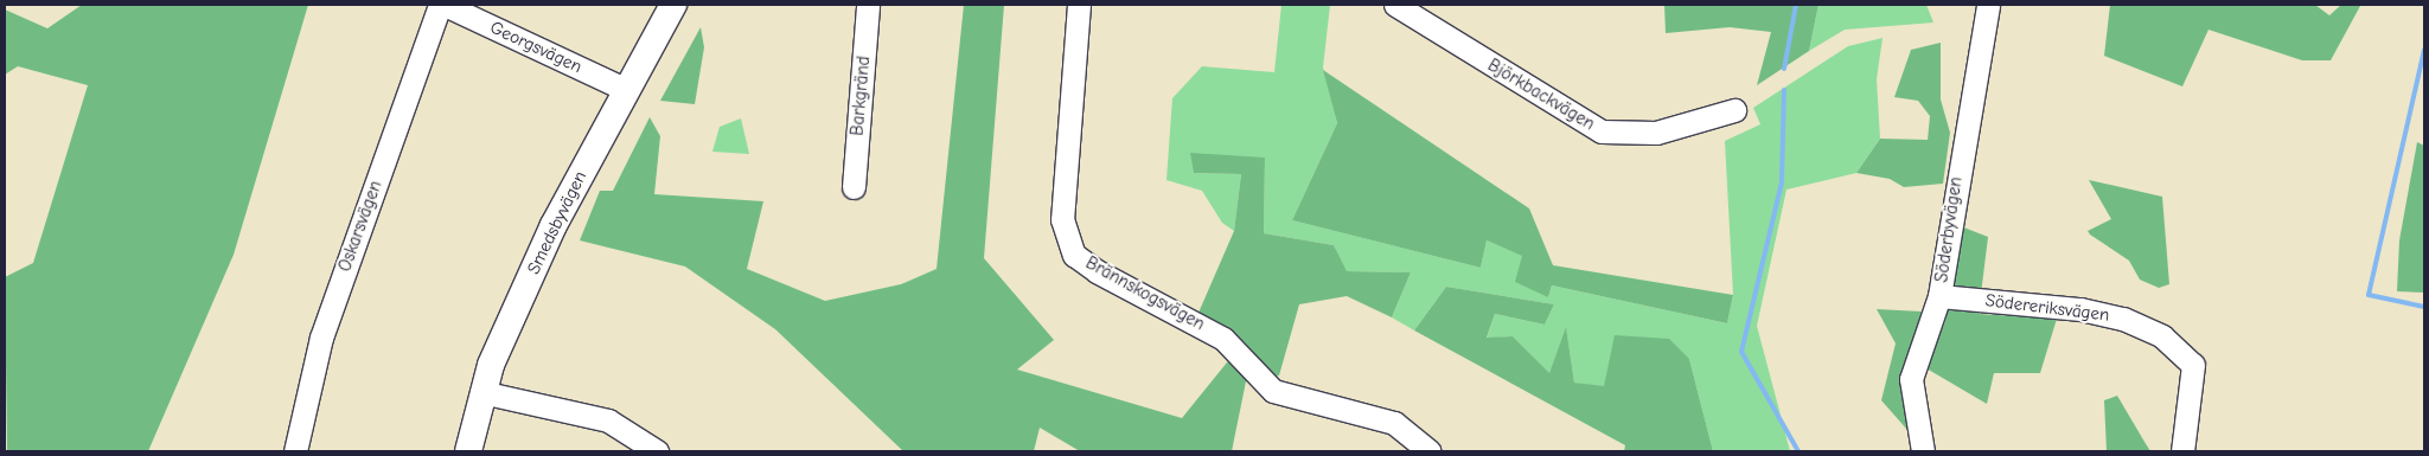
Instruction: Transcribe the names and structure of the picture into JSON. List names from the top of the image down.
{
  "streets": {
    "main road": ["Smedsbyvägen"],
    "street": [
      "Georgsvägen",
      "Björkbackvägen",
      "Barkgränd",
      "Oskarsvägen",
      "Söderbyvägen",
      "Brännskogsvägen",
      "Södereriksvägen"
    ]
  },
  "crossings": [
    ["Georgsvägen", "Smedsbyvägen"],
    ["Söderbyvägen", "Södereriksvägen"]
  ]
}
